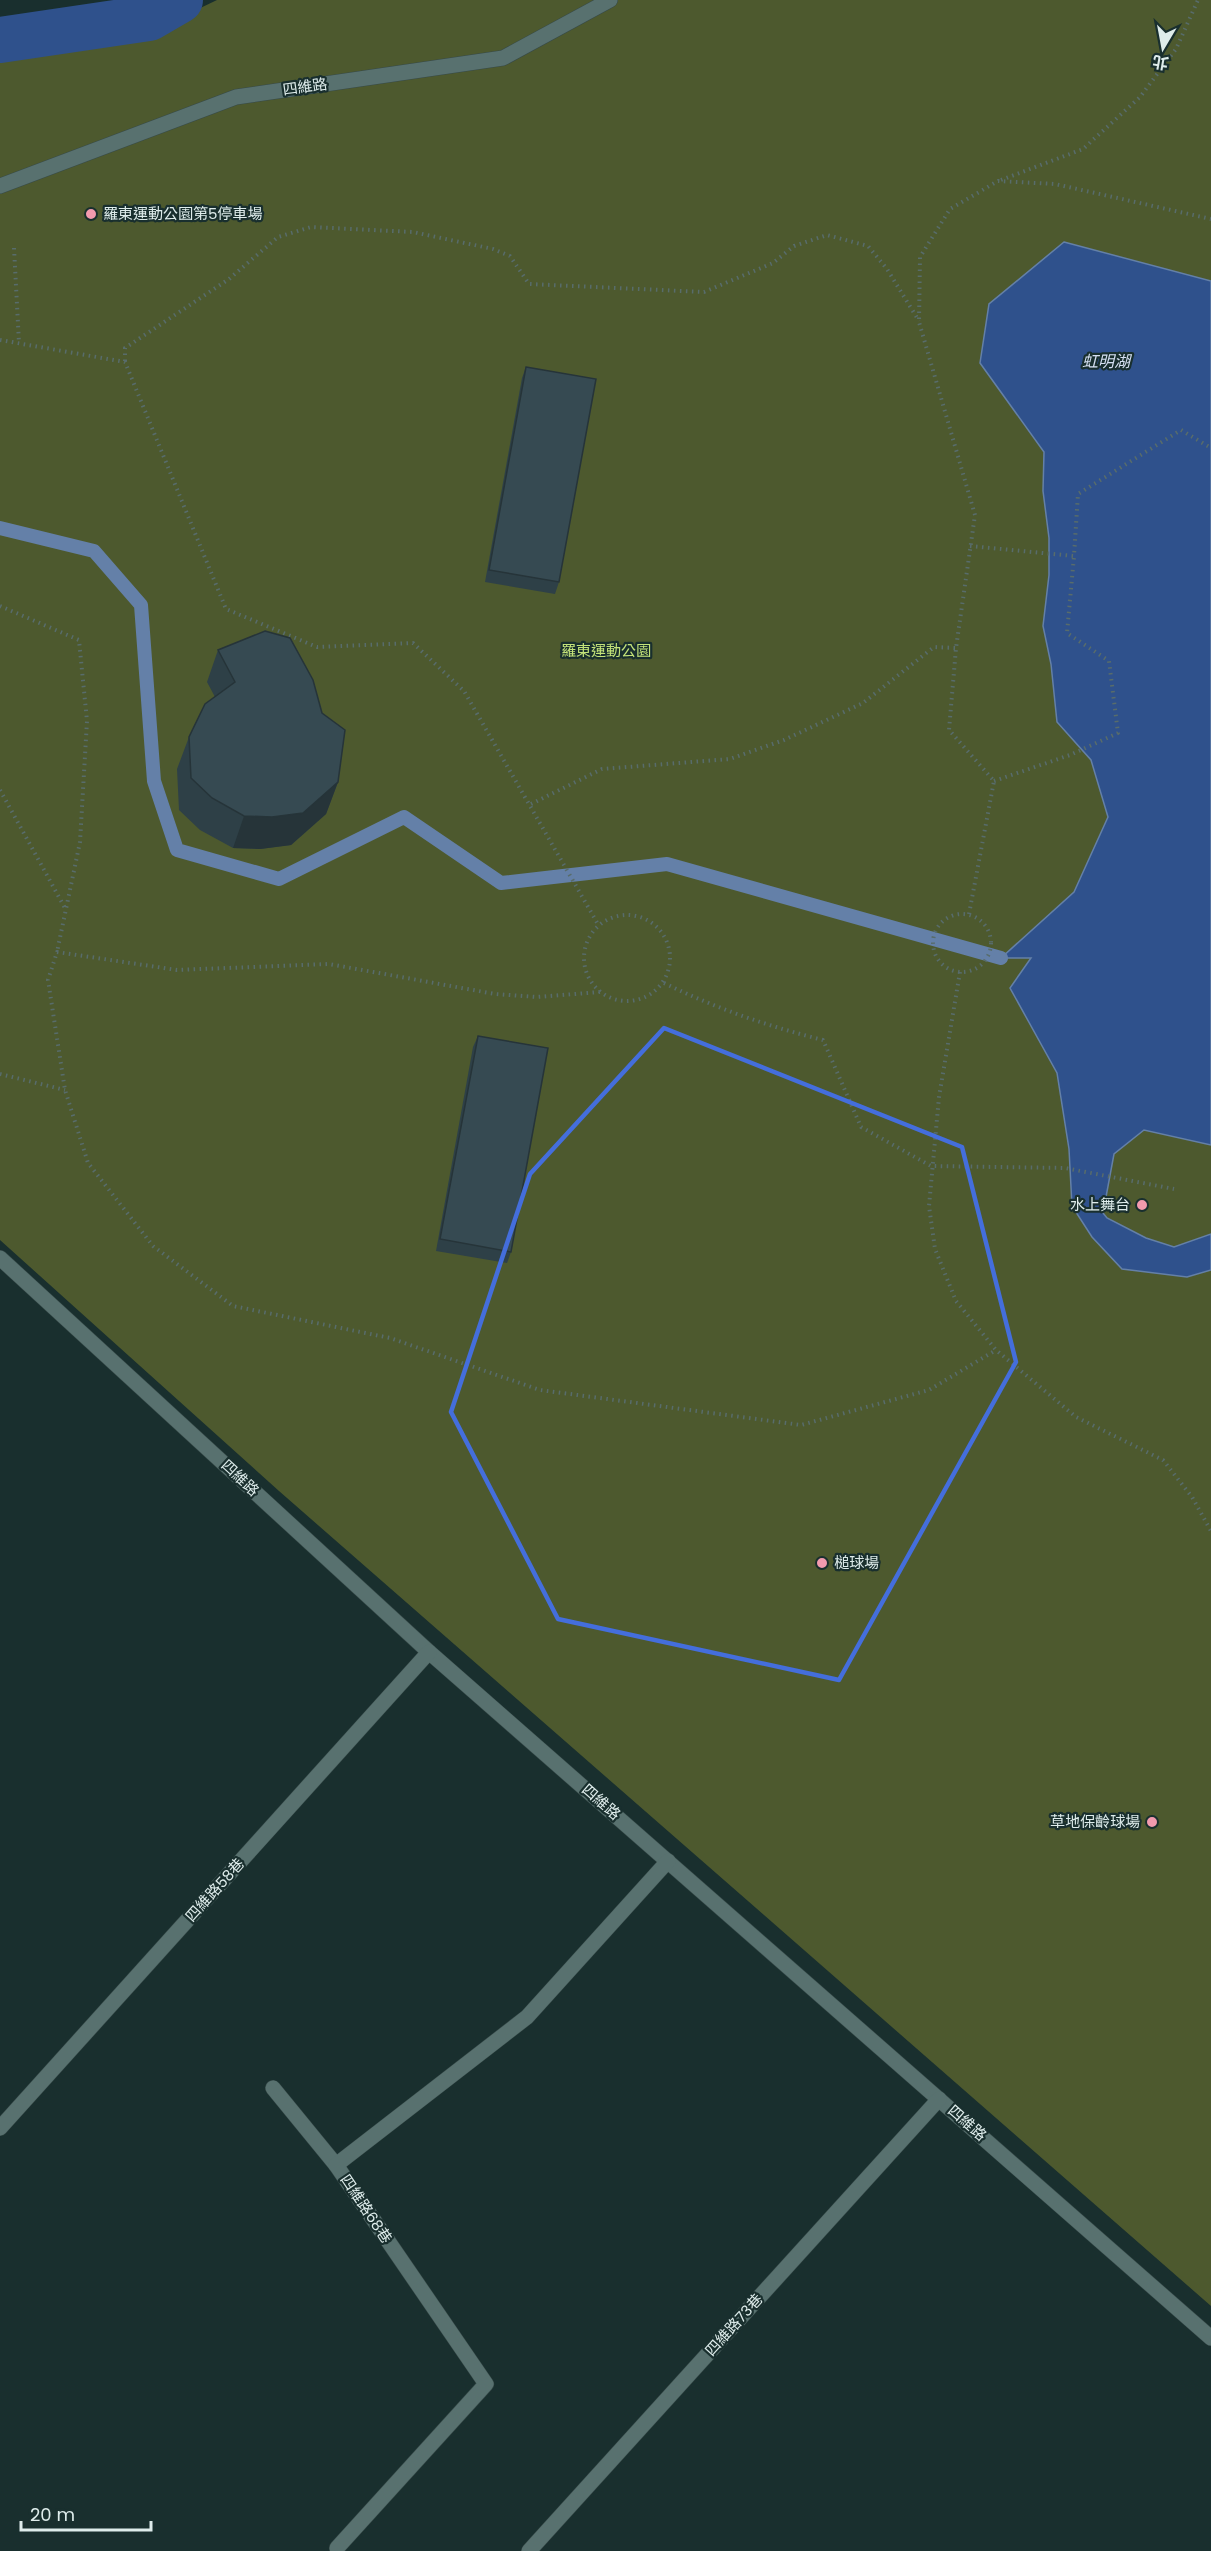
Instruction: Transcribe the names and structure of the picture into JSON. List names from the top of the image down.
{
  "streets": {
    "street": [
      "四維路",
      "四維路58巷",
      "四維路68巷",
      "四維路73巷"
    ]
  },
  "crossings": [
    ["四維路", "四維路58巷"],
    ["四維路", "四維路68巷"],
    ["四維路", "四維路73巷"]
  ],
  "water": ["虹明湖"],
  "parks": ["羅東運動公園"],
  "places": [
    "羅東運動公園第5停車場",
    "水上舞台",
    "槌球場",
    "草地保齡球場"
  ],
  "scale_bar": "20 m",
  "north": "bottom"
}
